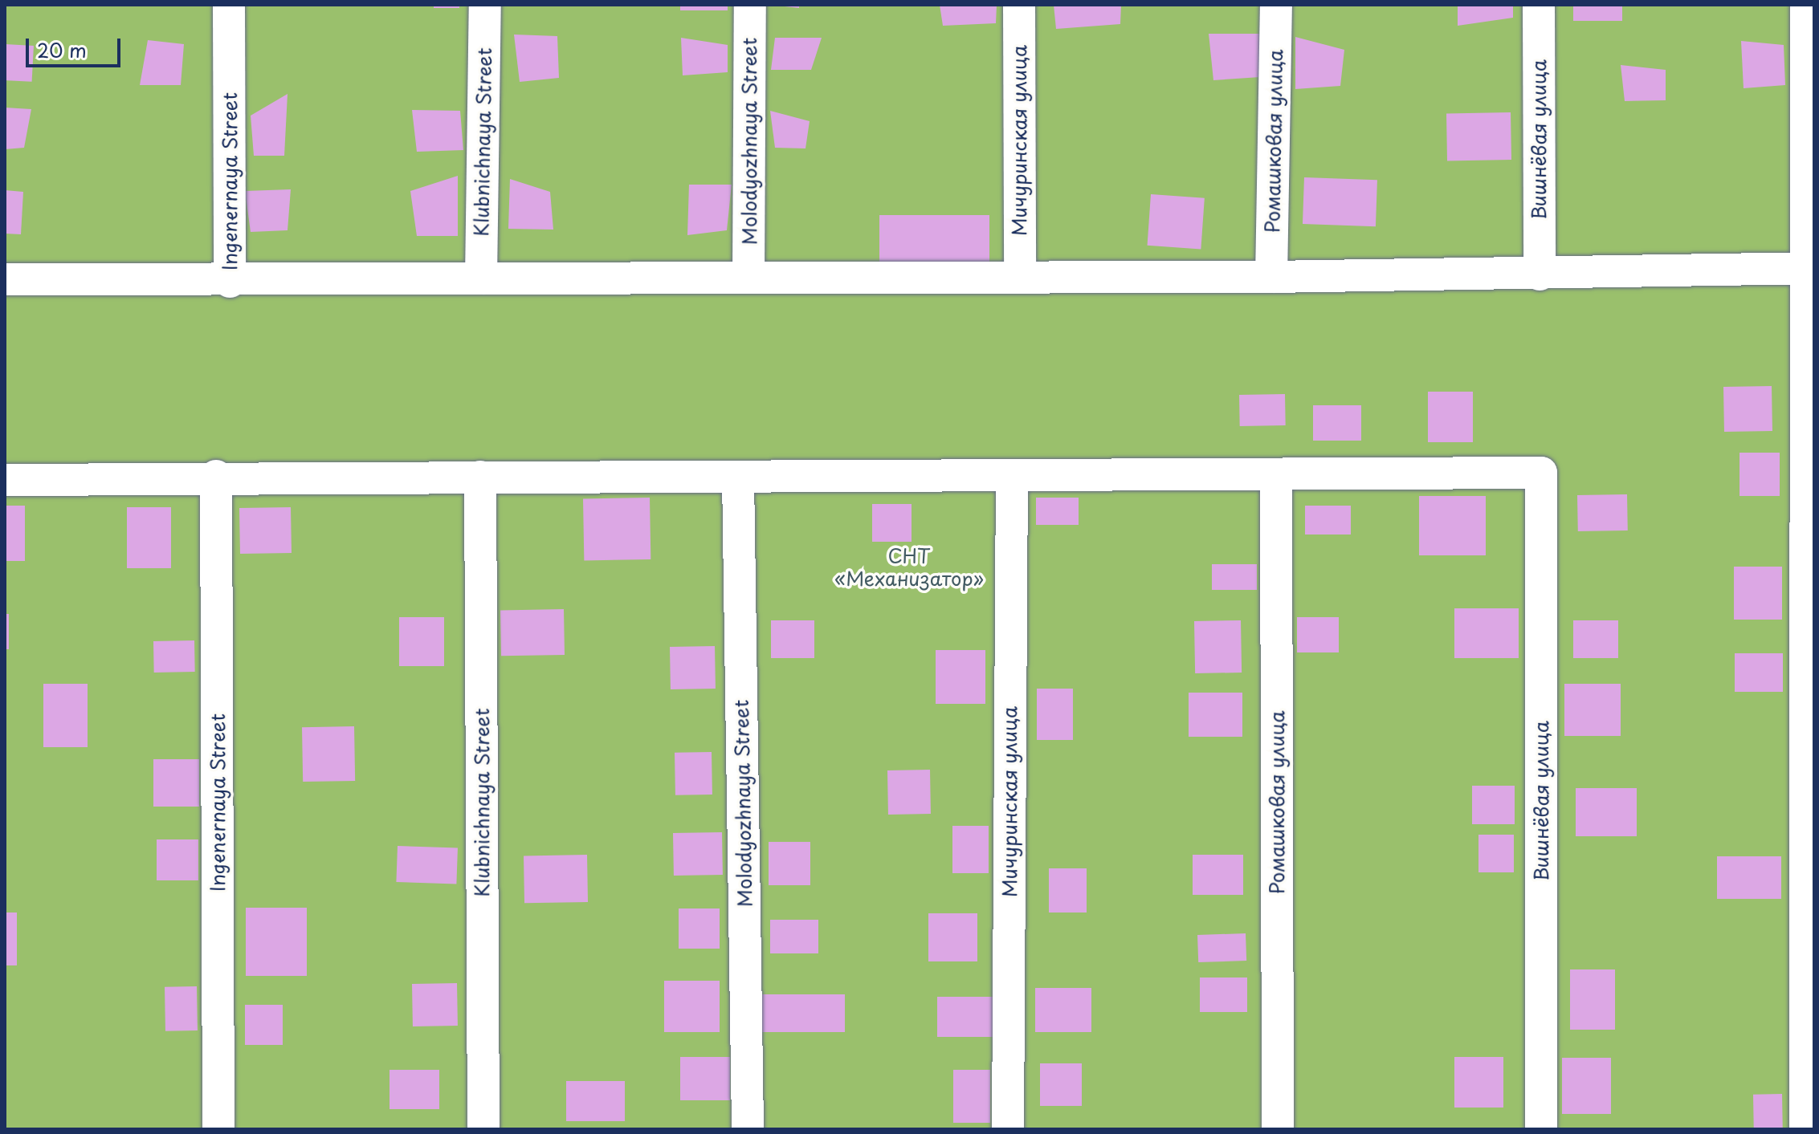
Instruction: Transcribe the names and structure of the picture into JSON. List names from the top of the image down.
{
  "streets": {
    "street": [
      "Вишнёвая улица",
      "Мичуринская улица",
      "Molodyozhnaya Street",
      "Ромашковая улица",
      "Klubnichnaya Street",
      "Ingenernaya Street"
    ]
  },
  "crossings": [
    ["Вишнёвая улица", "Ромашковая улица"]
  ],
  "parks": ["СНТ «Механизатор»"],
  "scale_bar": "20 m"
}
